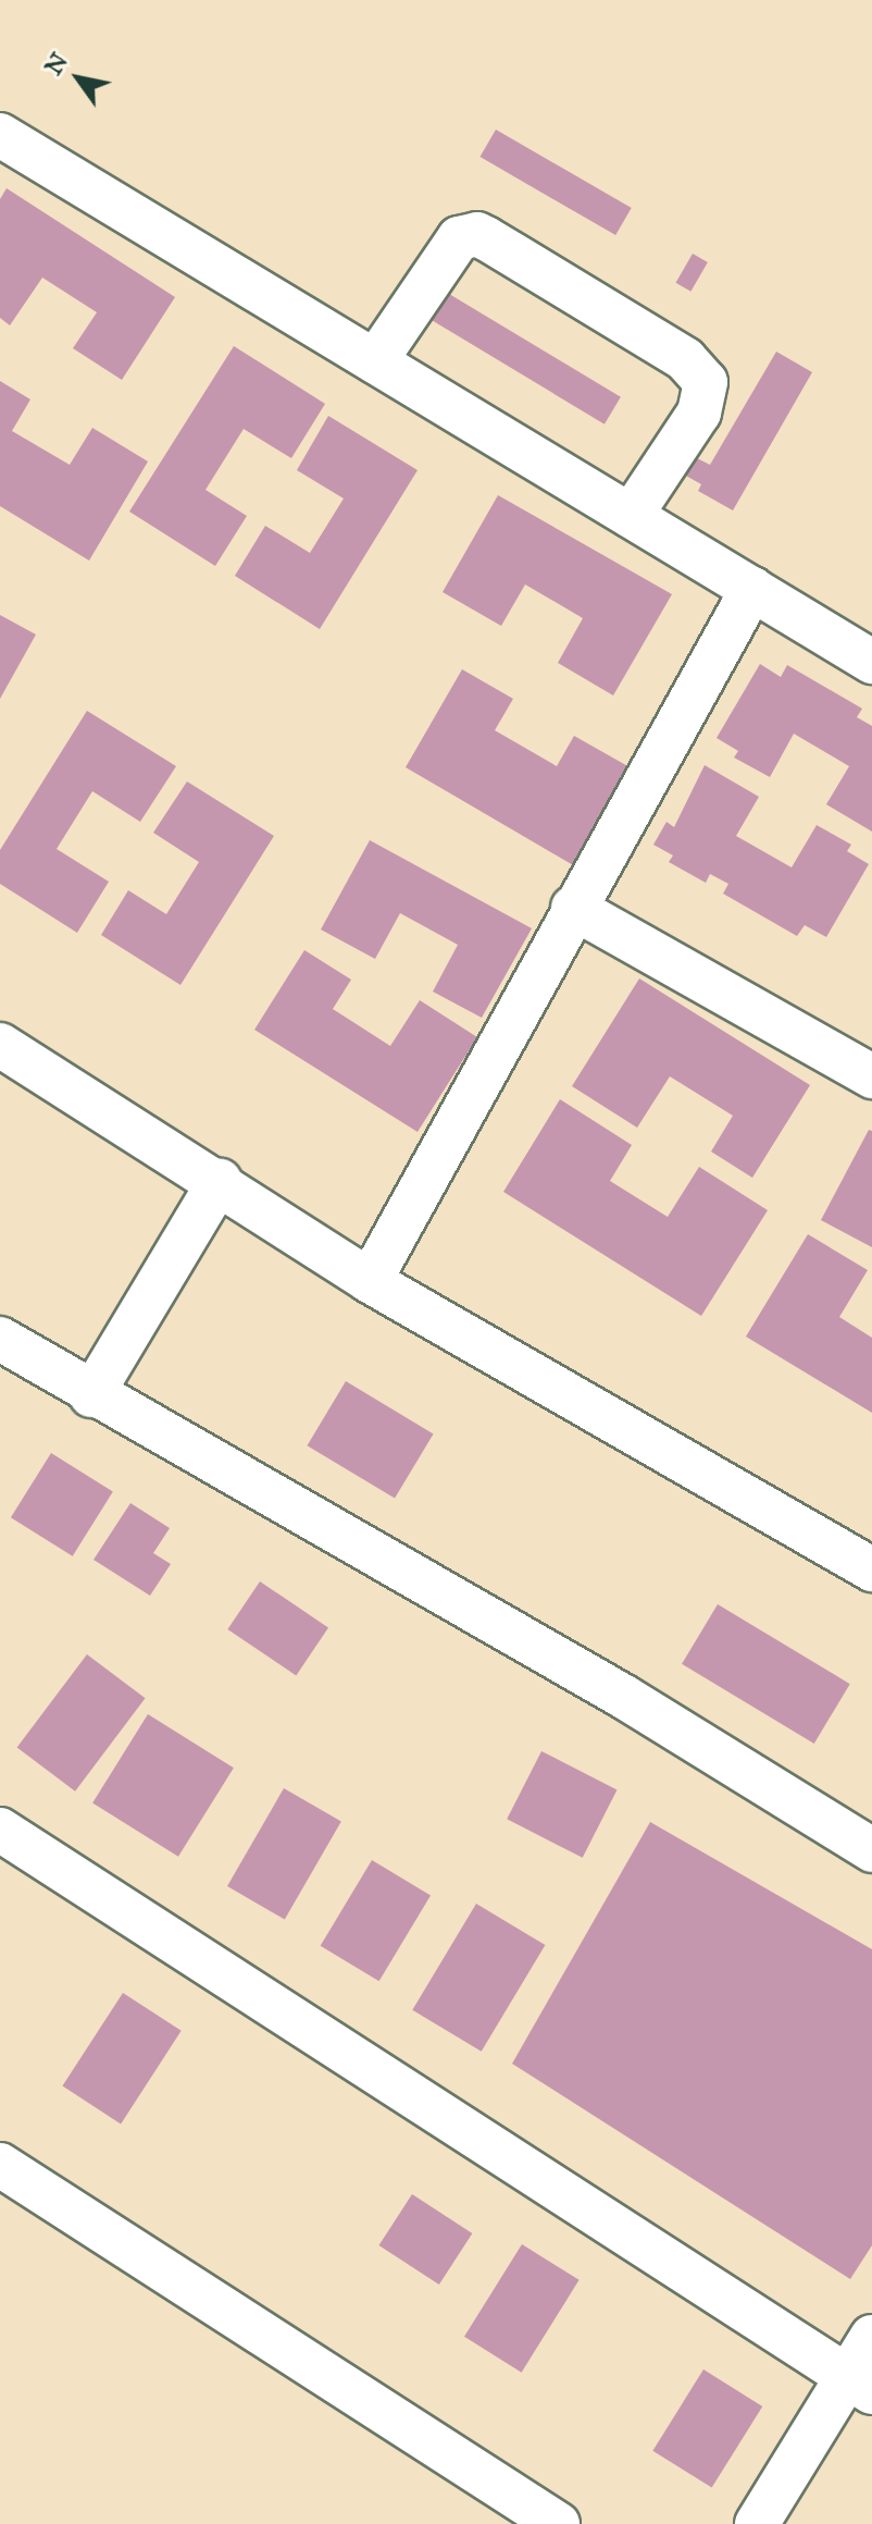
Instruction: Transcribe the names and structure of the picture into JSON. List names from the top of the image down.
{
  "north": "top left"
}
